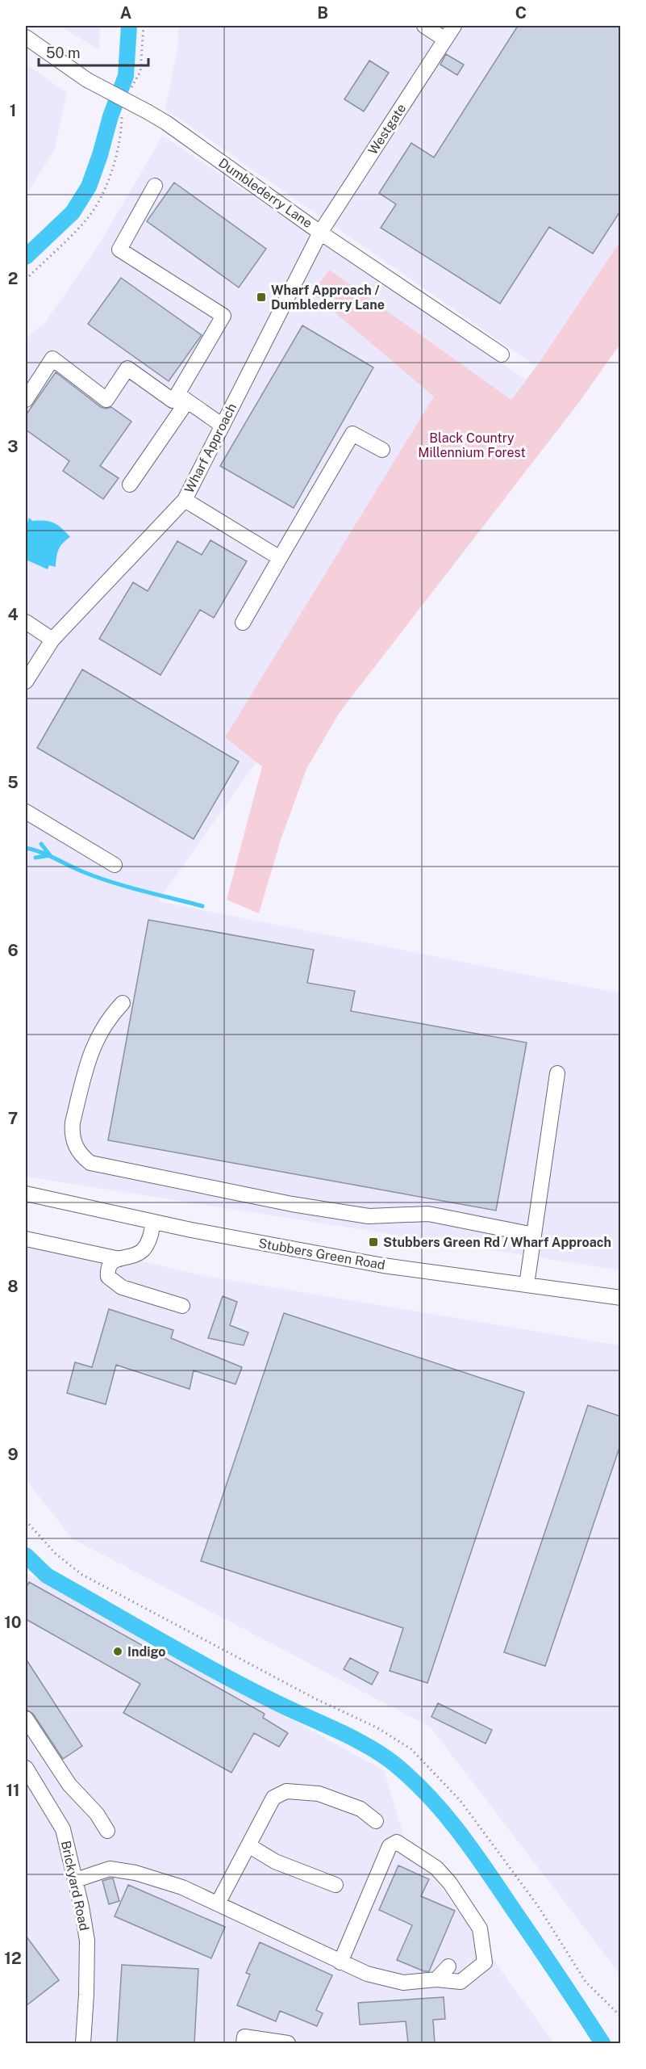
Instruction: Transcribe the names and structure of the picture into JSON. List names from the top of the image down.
{
  "streets": {
    "street": [
      "Westgate",
      "Dumblederry Lane",
      "Wharf Approach",
      "Stubbers Green Road",
      "Brickyard Road"
    ]
  },
  "crossings": [
    ["Westgate", "Dumblederry Lane"],
    ["Westgate", "Wharf Approach"],
    ["Dumblederry Lane", "Wharf Approach"]
  ],
  "parks": ["Black Country Millennium Forest"],
  "places": {
    "transit": ["Wharf Approach / Dumblederry Lane", "Stubbers Green Rd / Wharf Approach"],
    "other": ["Indigo"]
  },
  "scale_bar": "50 m",
  "grid": {
    "columns": ["A", "B", "C"],
    "rows": [
      "1",
      "2",
      "3",
      "4",
      "5",
      "6",
      "7",
      "8",
      "9",
      "10",
      "11",
      "12"
    ]
  }
}
